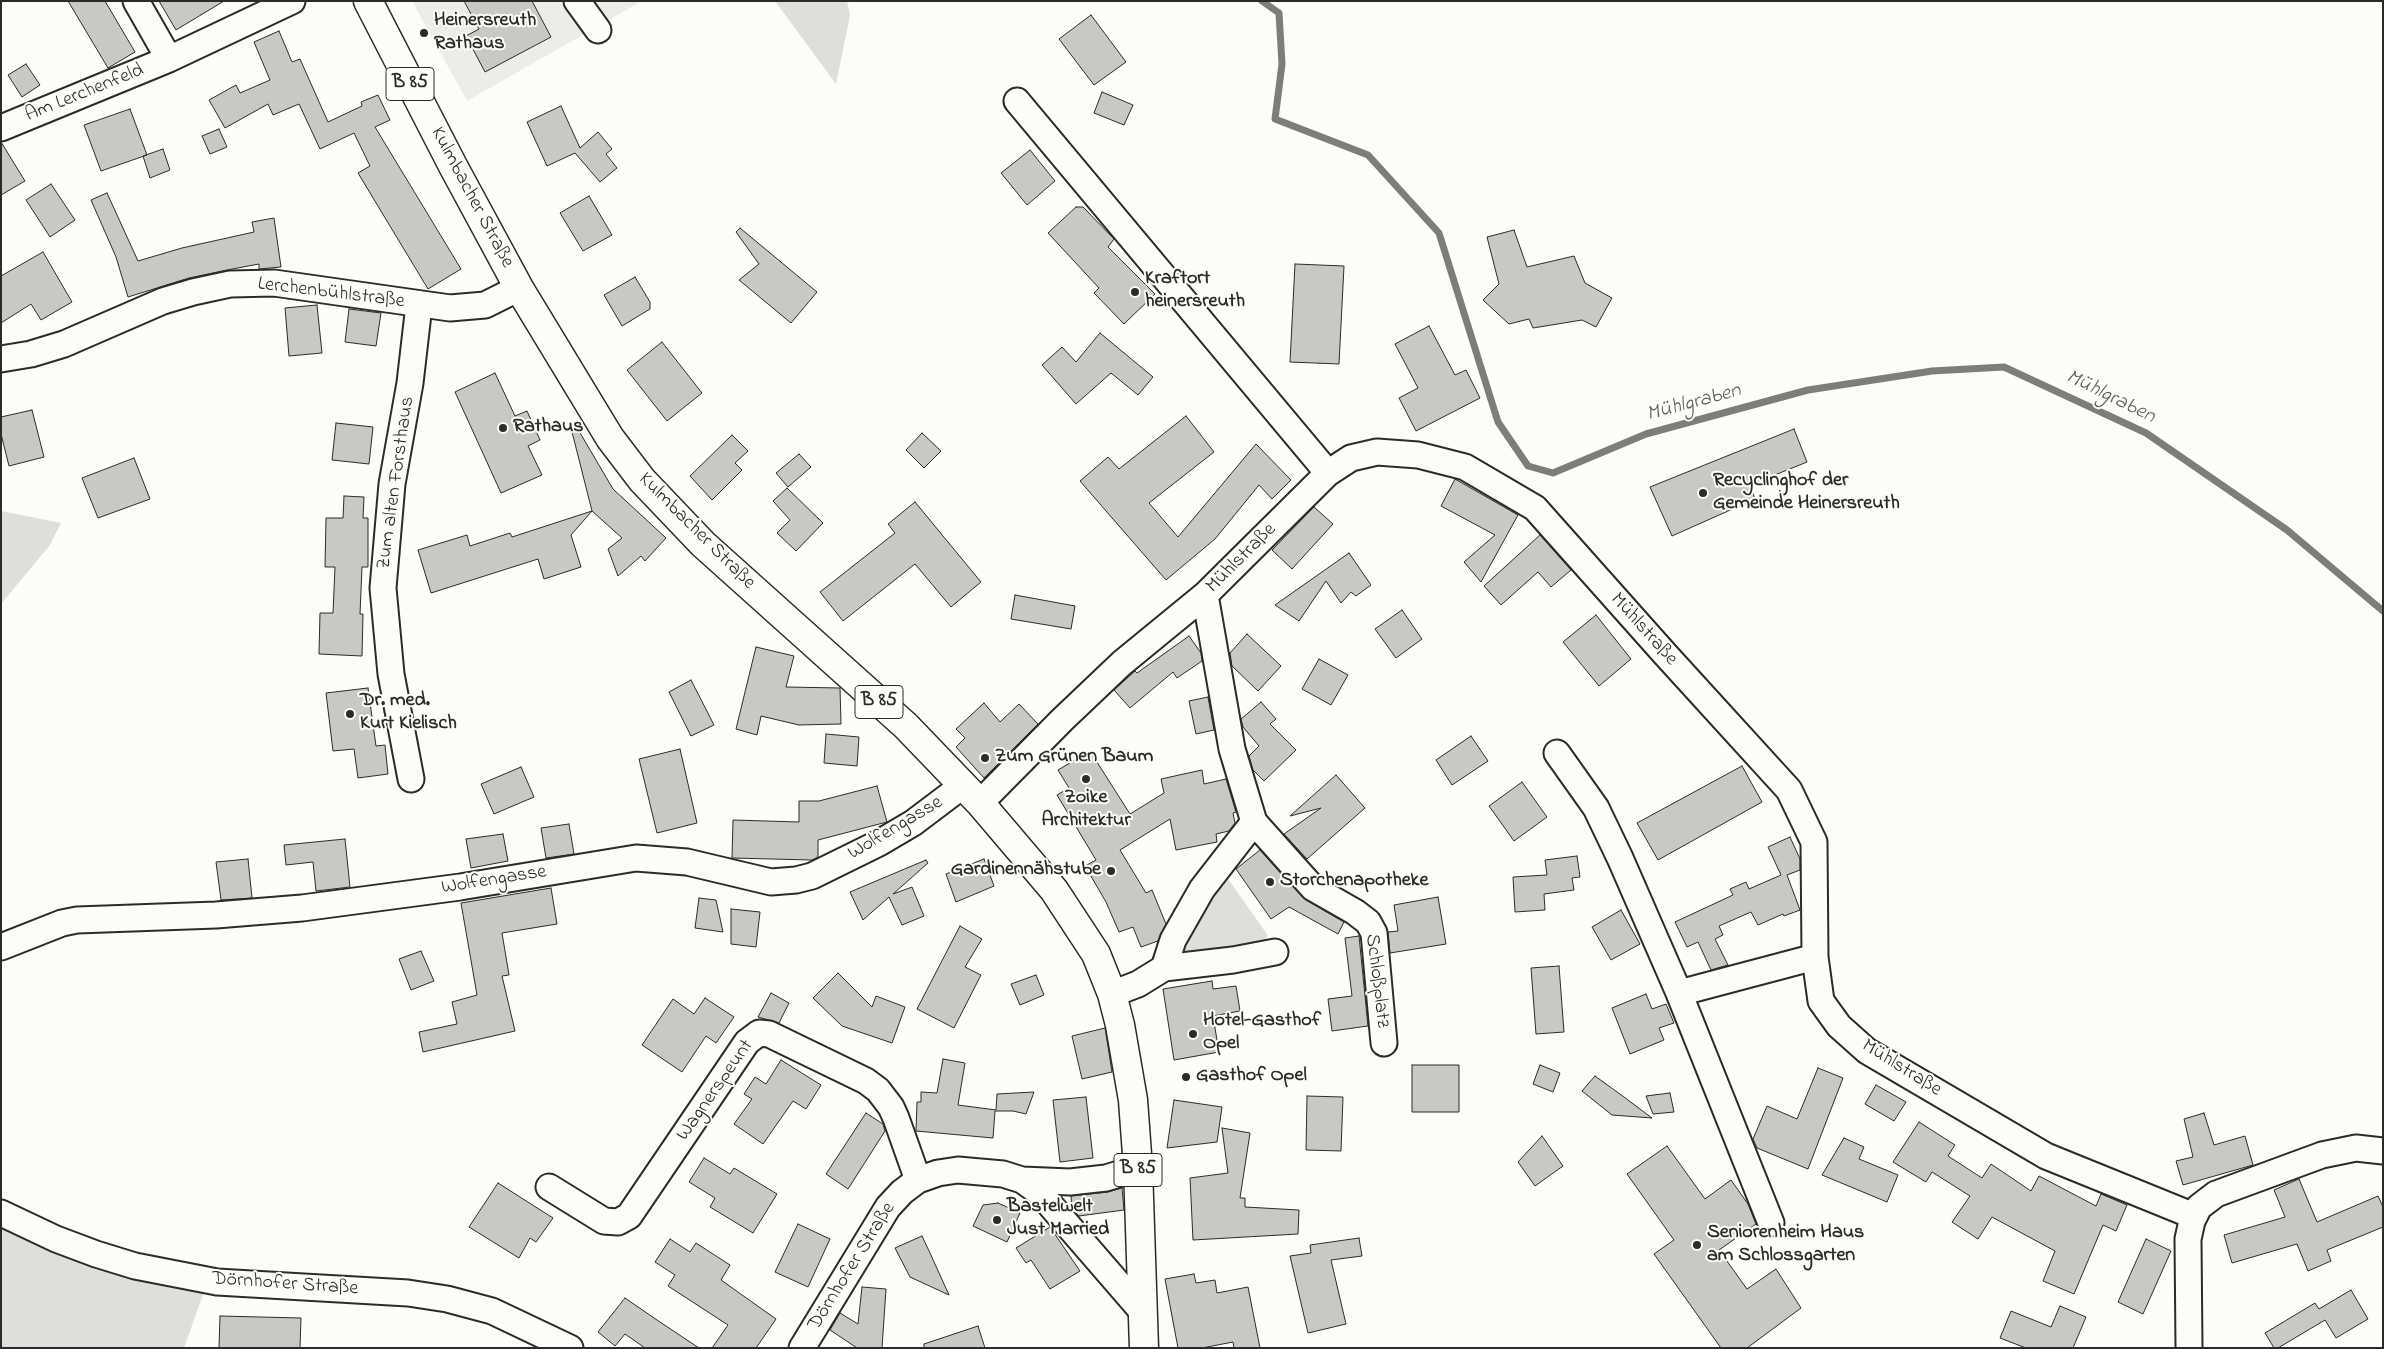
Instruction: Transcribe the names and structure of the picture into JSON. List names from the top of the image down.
{
  "streets": {
    "main road": ["B 85", "Kulmbacher Straße"],
    "street": [
      "Am Lerchenfeld",
      "Lerchenbühlstraße",
      "Zum alten Forsthaus",
      "Mühlstraße",
      "Wolfengasse",
      "Schloßplatz",
      "Wagnerspeunt",
      "Dörnhofer Straße"
    ]
  },
  "crossings": [
    ["B 85", "Kulmbacher Straße"],
    ["B 85", "Dörnhofer Straße"],
    ["Kulmbacher Straße", "Lerchenbühlstraße"],
    ["Kulmbacher Straße", "Mühlstraße"],
    ["Kulmbacher Straße", "Wolfengasse"],
    ["Lerchenbühlstraße", "Zum alten Forsthaus"],
    ["Mühlstraße", "Wolfengasse"],
    ["Mühlstraße", "Schloßplatz"],
    ["Wagnerspeunt", "Dörnhofer Straße"]
  ],
  "water": ["Mühlgraben"],
  "places": [
    "Heinersreuth Rathaus",
    "Kraftort heinersreuth",
    "Rathaus",
    "Recyclinghof der Gemeinde Heinersreuth",
    "Dr. med. Kurt Kielisch",
    "Zum Grünen Baum",
    "Zoike Architektur",
    "Gardinennähstube",
    "Storchenapotheke",
    "Hotel-Gasthof Opel",
    "Gasthof Opel",
    "Bastelwelt Just Married",
    "Seniorenheim Haus am Schlossgarten"
  ]
}
